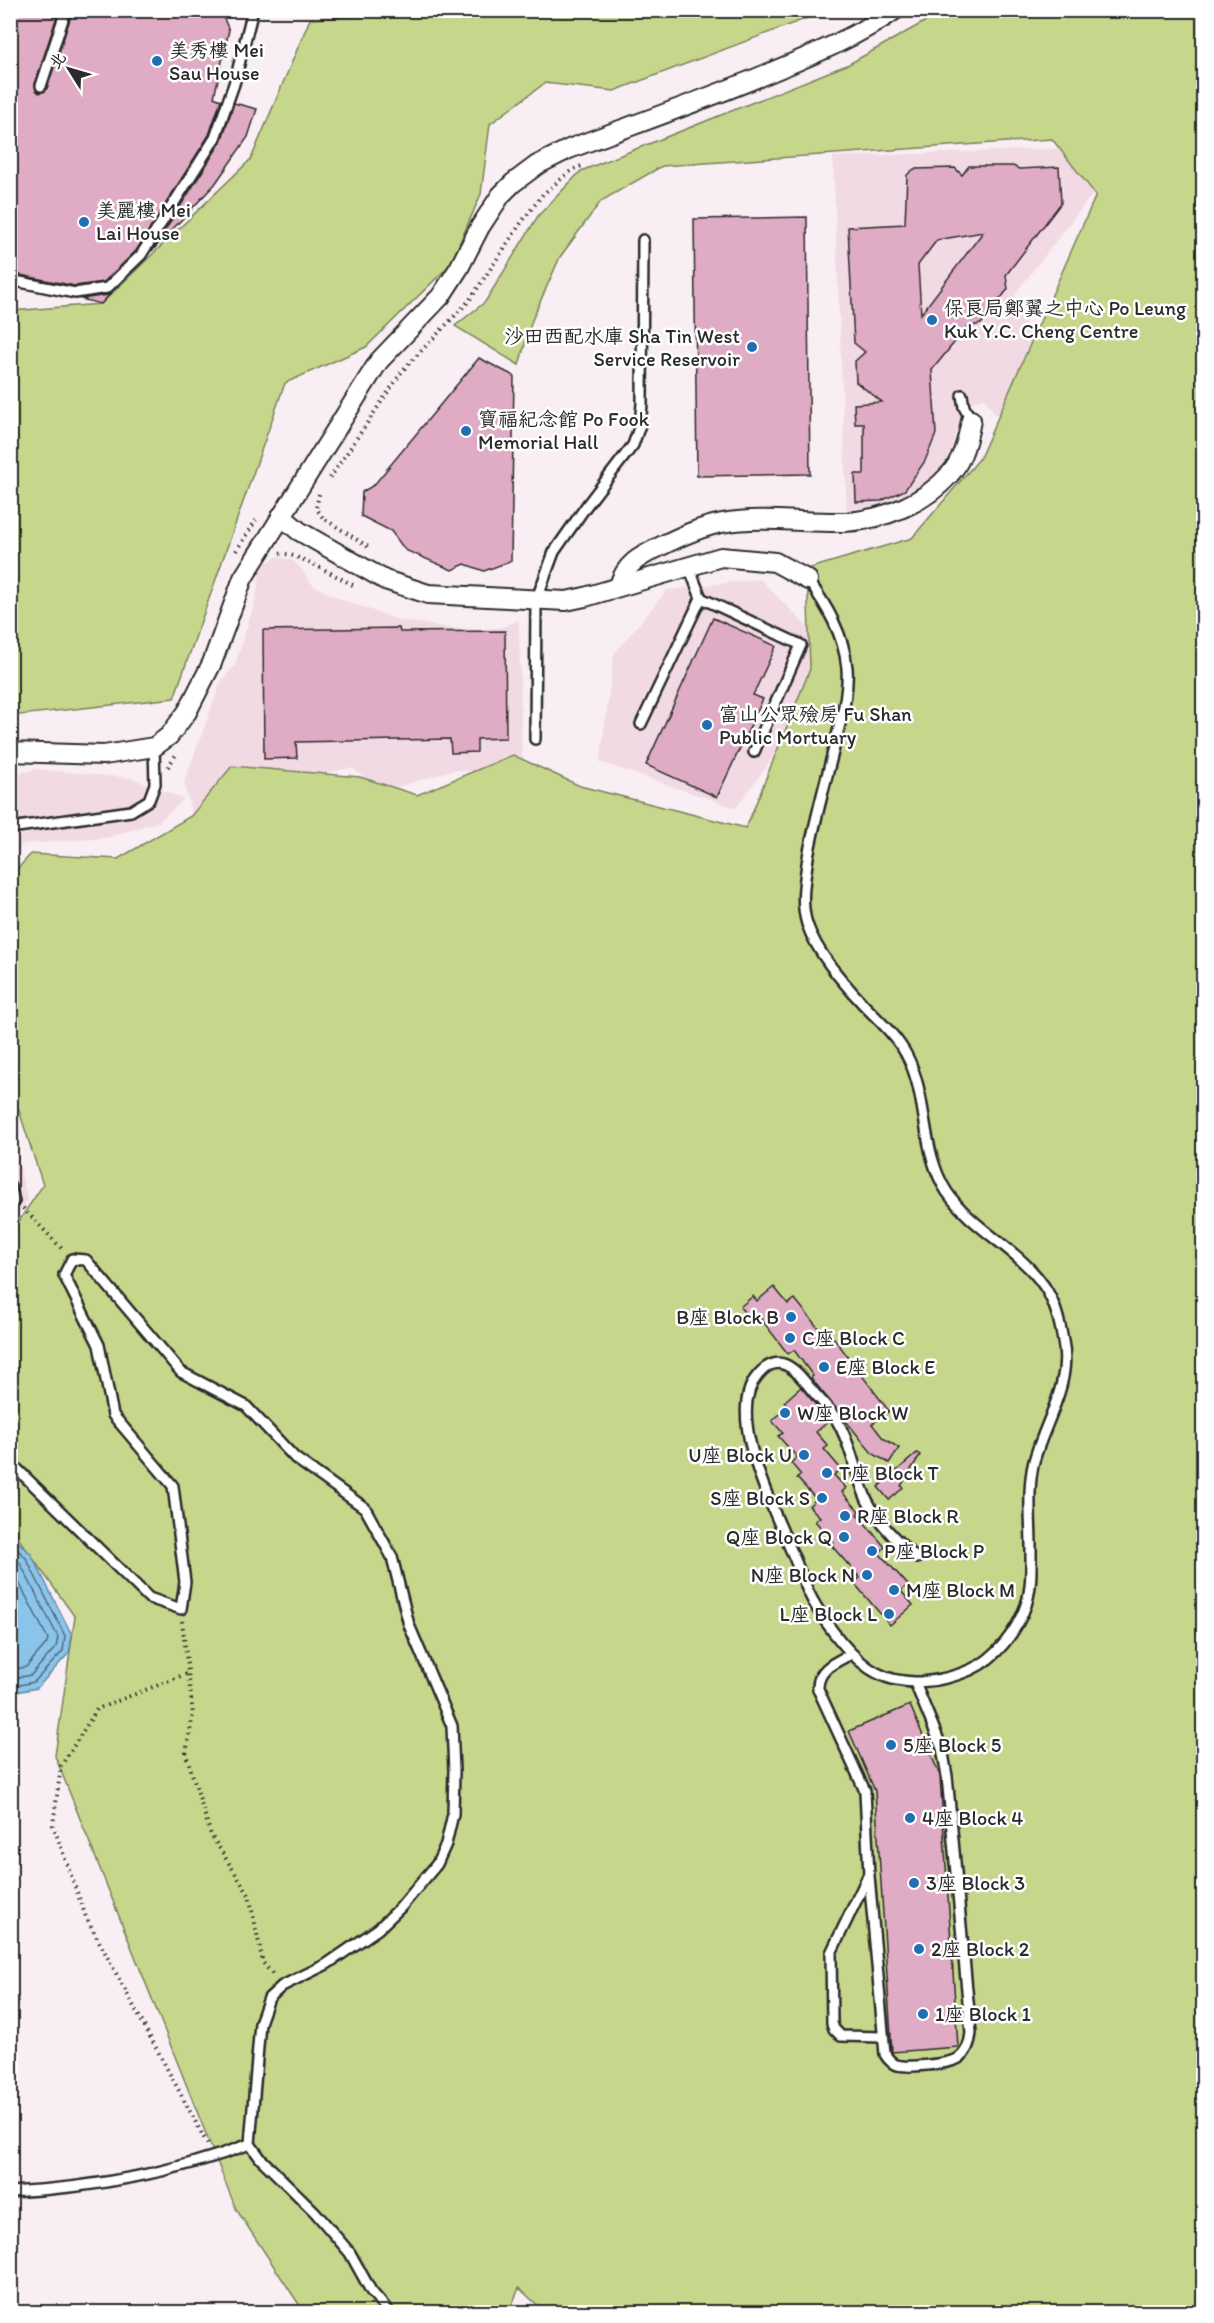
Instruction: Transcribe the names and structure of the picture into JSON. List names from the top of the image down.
{
  "places": [
    "美秀樓 Mei Sau House",
    "美麗樓 Mei Lai House",
    "保良局鄭翼之中心 Po Leung Kuk Y.C. Cheng Centre",
    "沙田西配水庫 Sha Tin West Service Reservoir",
    "寶福紀念館 Po Fook Memorial Hall",
    "富山公眾殮房 Fu Shan Public Mortuary",
    "B座 Block B",
    "C座 Block C",
    "E座 Block E",
    "W座 Block W",
    "U座 Block U",
    "T座 Block T",
    "S座 Block S",
    "R座 Block R",
    "Q座 Block Q",
    "P座 Block P",
    "N座 Block N",
    "M座 Block M",
    "L座 Block L",
    "5座 Block 5",
    "4座 Block 4",
    "3座 Block 3",
    "2座 Block 2",
    "1座 Block 1"
  ],
  "north": "top left"
}
